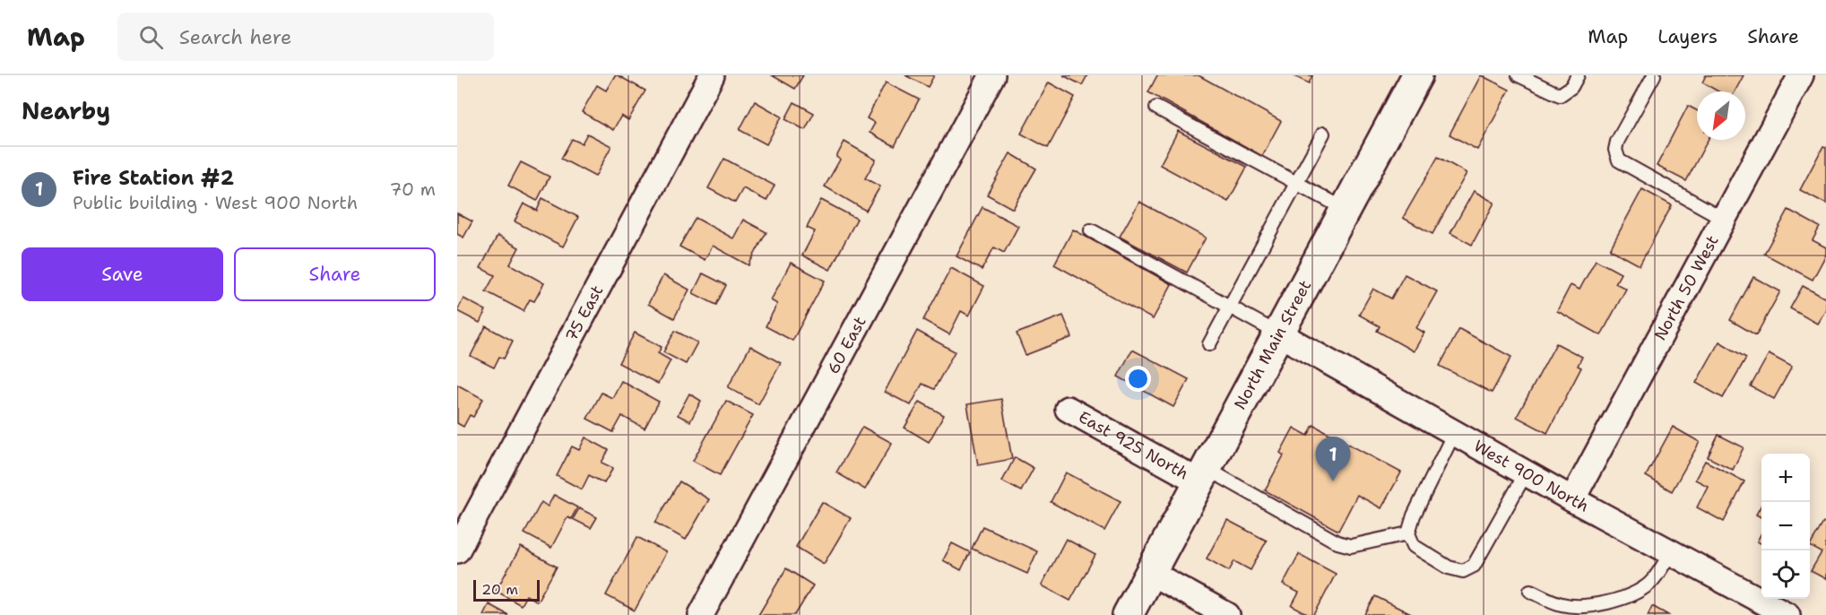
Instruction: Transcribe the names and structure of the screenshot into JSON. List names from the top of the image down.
{
  "streets": {
    "street": [
      "North 50 West",
      "75 East",
      "60 East",
      "North Main Street",
      "East 925 North",
      "West 900 North"
    ]
  },
  "crossings": [
    ["North 50 West", "West 900 North"],
    ["North Main Street", "East 925 North"],
    ["North Main Street", "West 900 North"]
  ],
  "scale_bar": "20 m",
  "north": "bottom left",
  "page": {
    "header": "Map",
    "search": "Search here",
    "nav": ["Map", "Layers", "Share"],
    "heading": "Nearby",
    "list": [
      {
        "mark": "1",
        "name": "Fire Station #2",
        "note": "Public building · West 900 North",
        "value": "70 m"
      }
    ],
    "buttons": ["Save", "Share"],
    "pins": "1",
    "map_buttons": ["+", "−"],
    "scale": "20 m"
  }
}
